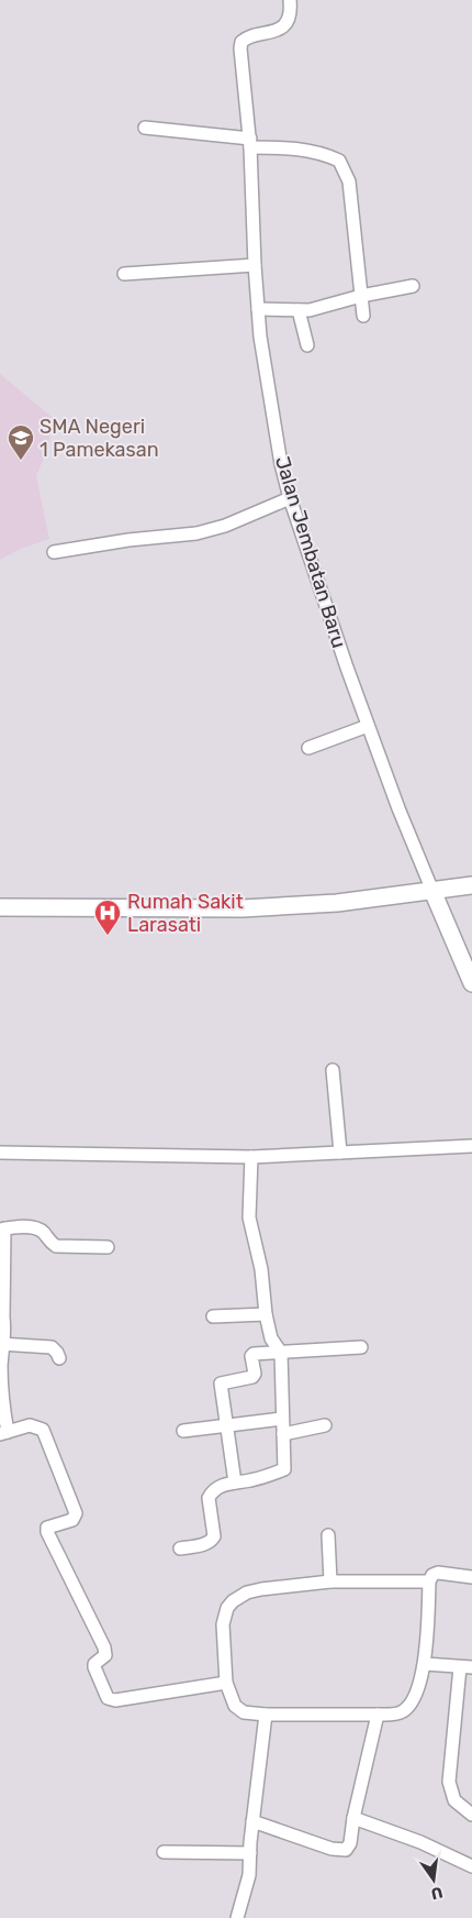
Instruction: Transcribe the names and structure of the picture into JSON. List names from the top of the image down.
{
  "streets": {
    "street": ["Jalan Jembatan Baru"]
  },
  "places": {
    "school or university": ["SMA Negeri 1 Pamekasan"],
    "hospital": ["Rumah Sakit Larasati"]
  },
  "north": "bottom"
}
